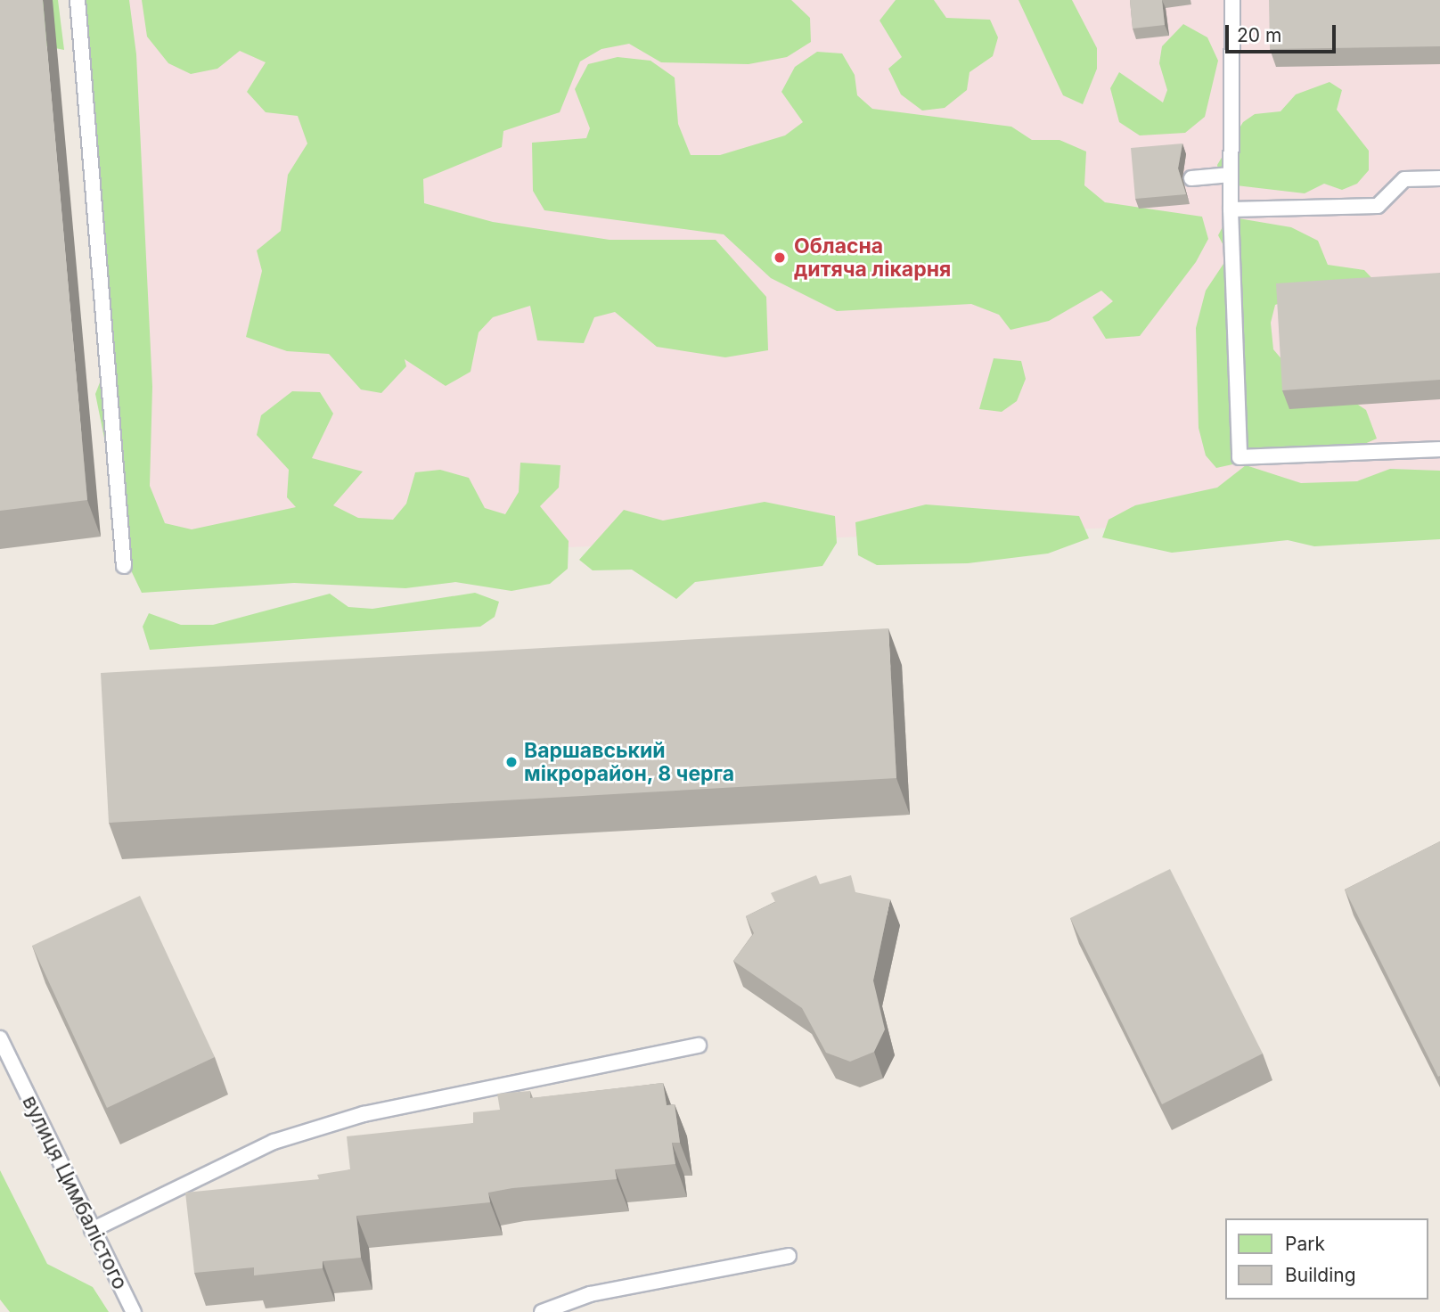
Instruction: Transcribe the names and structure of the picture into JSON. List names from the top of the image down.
{
  "streets": {
    "lane": ["вулиця Цимбалістого"]
  },
  "places": ["Обласна дитяча лікарня", "Варшавський мікрорайон, 8 черга"],
  "legend": ["Park", "Building"],
  "scale_bar": "20 m"
}
